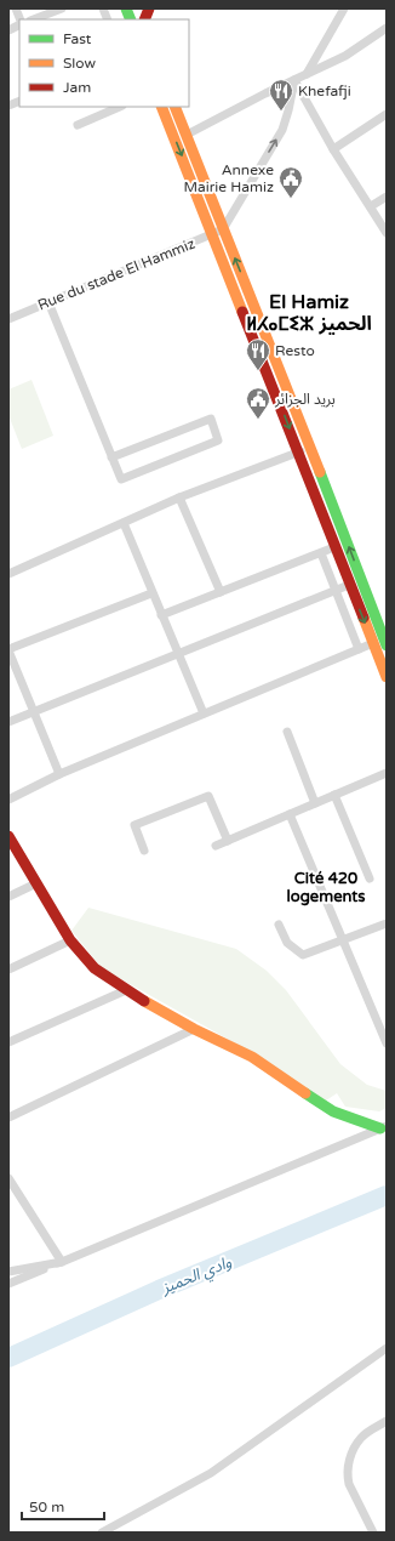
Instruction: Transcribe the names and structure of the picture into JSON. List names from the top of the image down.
{
  "streets": {
    "street": ["Rue du stade El Hammiz"]
  },
  "districts": ["El Hamiz ⵍⵃⴰⵎⵉⵣ الحميز", "Cité 420 logements"],
  "water": ["وادي الحميز"],
  "places": {
    "restaurant": ["Khefafji", "Resto"],
    "public building": ["Annexe Mairie Hamiz", "بريد الجزائر"]
  },
  "legend": ["Fast", "Slow", "Jam"],
  "scale_bar": "50 m"
}
